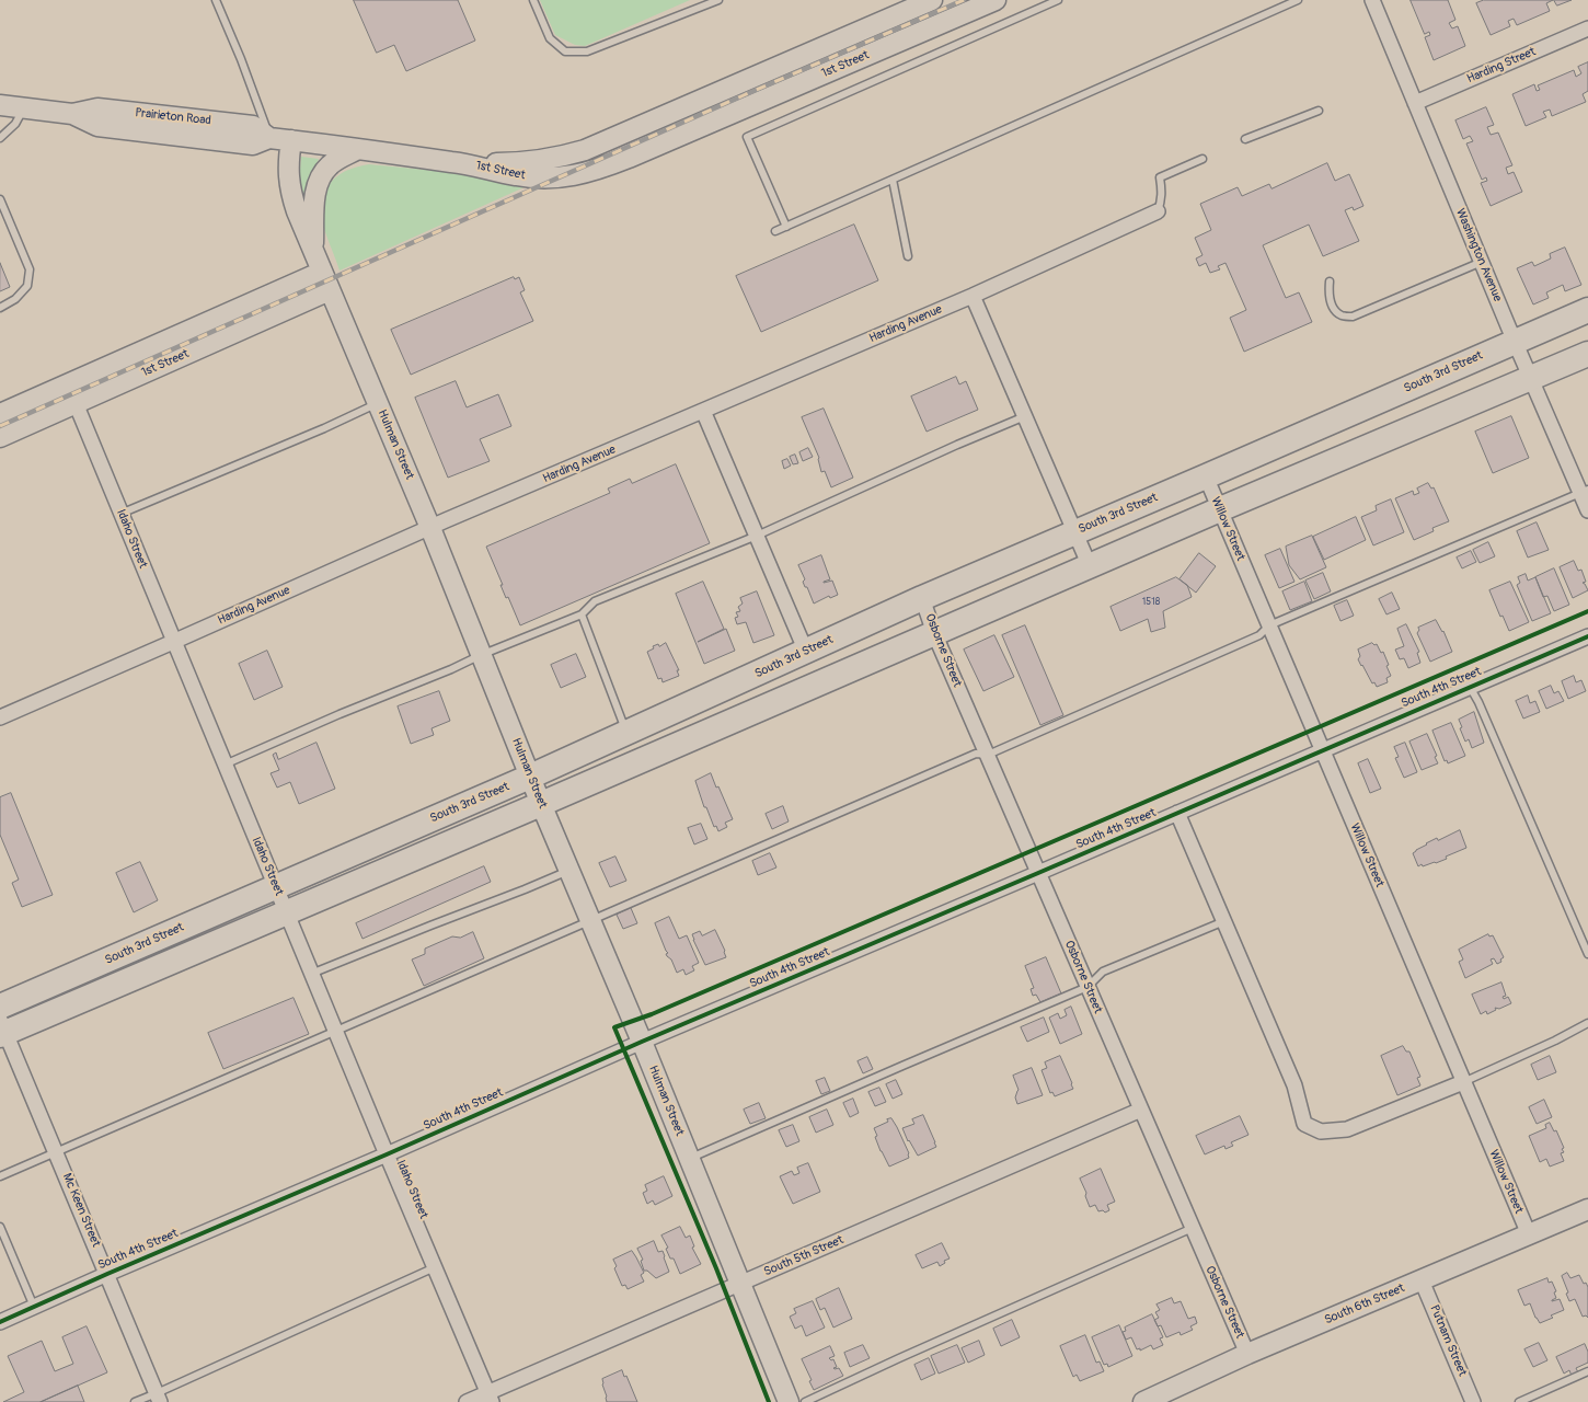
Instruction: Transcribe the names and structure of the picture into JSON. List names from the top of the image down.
{
  "streets": {
    "highway": ["South 3rd Street"],
    "main road": [
      "1st Street",
      "Prairieton Road",
      "Hulman Street",
      "South 6th Street"
    ],
    "street": [
      "Harding Street",
      "Washington Avenue",
      "Harding Avenue",
      "Willow Street",
      "Idaho Street",
      "Osborne Street",
      "South 4th Street",
      "Mc Keen Street",
      "South 5th Street",
      "Putnam Street"
    ]
  },
  "crossings": [
    ["1st Street", "Prairieton Road"],
    ["1st Street", "Hulman Street"],
    ["1st Street", "Idaho Street"],
    ["Harding Street", "Washington Avenue"],
    ["Prairieton Road", "Hulman Street"],
    ["Washington Avenue", "South 3rd Street"],
    ["Harding Avenue", "Hulman Street"],
    ["Harding Avenue", "Idaho Street"],
    ["South 3rd Street", "Hulman Street"],
    ["South 3rd Street", "Willow Street"],
    ["South 3rd Street", "Idaho Street"],
    ["South 3rd Street", "Osborne Street"],
    ["Hulman Street", "South 4th Street"],
    ["Hulman Street", "South 5th Street"],
    ["Willow Street", "South 4th Street"],
    ["Willow Street", "South 6th Street"],
    ["Idaho Street", "South 4th Street"],
    ["Idaho Street", "South 5th Street"],
    ["Osborne Street", "South 4th Street"],
    ["Osborne Street", "South 5th Street"],
    ["Osborne Street", "South 6th Street"],
    ["South 4th Street", "Mc Keen Street"],
    ["South 6th Street", "Putnam Street"]
  ],
  "house_numbers": ["1518"]
}
